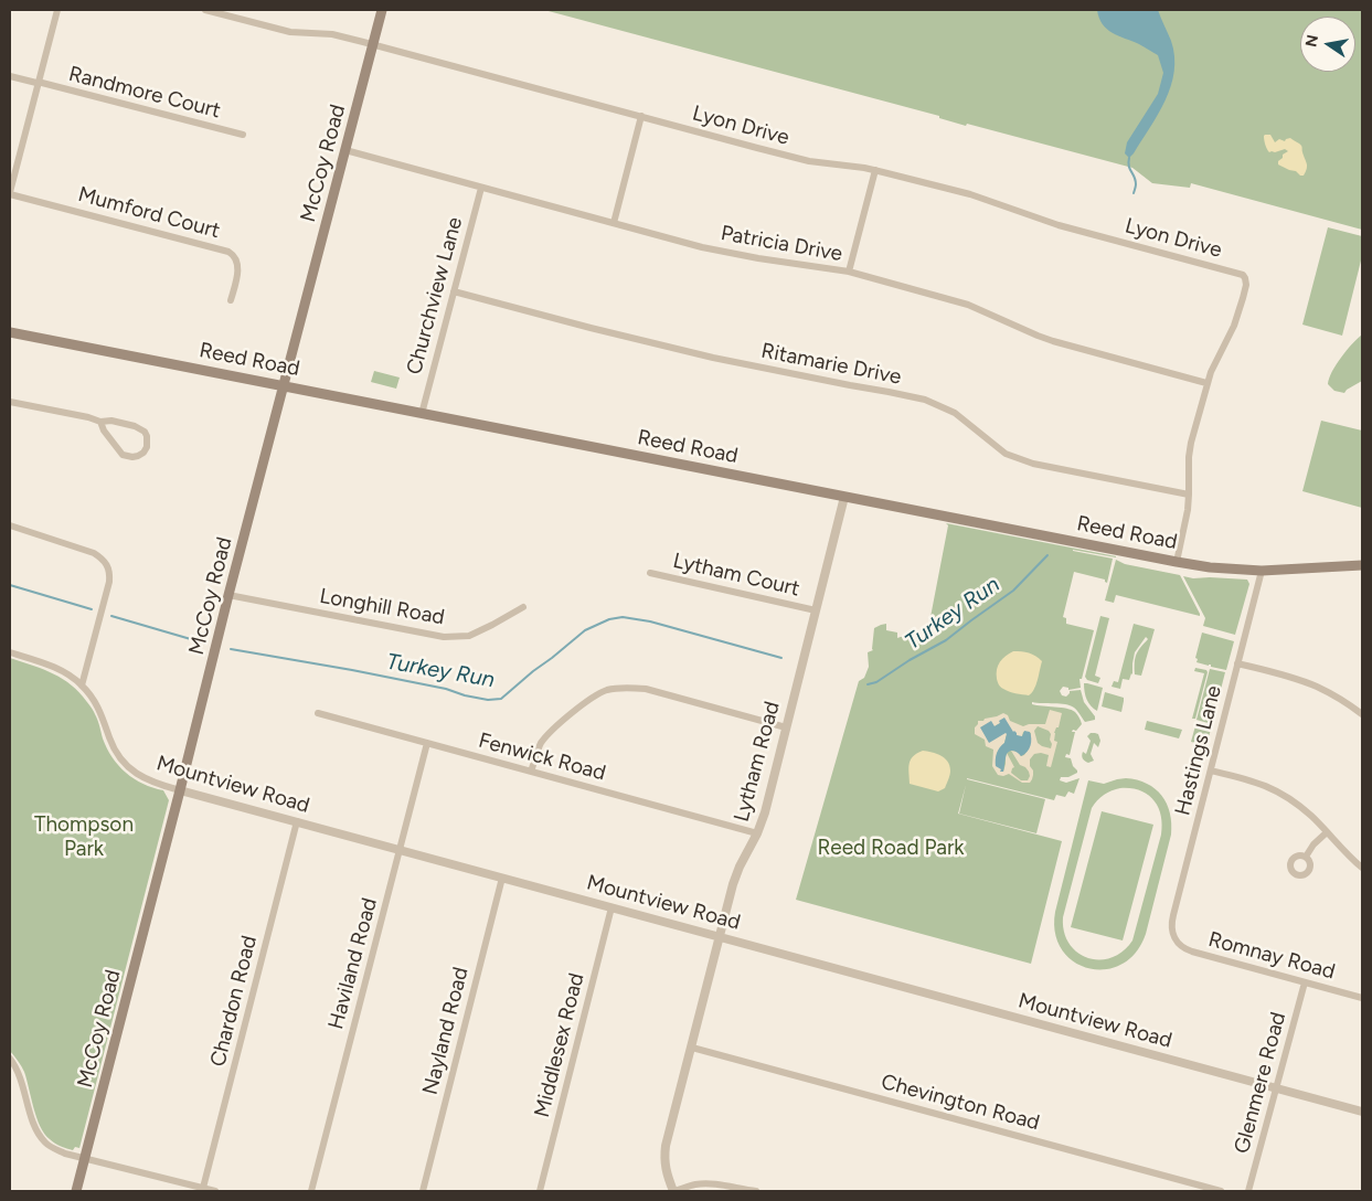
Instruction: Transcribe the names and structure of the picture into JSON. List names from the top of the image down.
{
  "streets": {
    "main road": ["McCoy Road", "Reed Road"],
    "street": [
      "Randmore Court",
      "Lyon Drive",
      "Mumford Court",
      "Patricia Drive",
      "Churchview Lane",
      "Ritamarie Drive",
      "Lytham Court",
      "Longhill Road",
      "Hastings Lane",
      "Fenwick Road",
      "Lytham Road",
      "Mountview Road",
      "Romnay Road",
      "Haviland Road",
      "Chardon Road",
      "Nayland Road",
      "Middlesex Road",
      "Glenmere Road",
      "Chevington Road"
    ]
  },
  "crossings": [
    ["Lyon Drive", "McCoy Road"],
    ["Lyon Drive", "Patricia Drive"],
    ["McCoy Road", "Patricia Drive"],
    ["McCoy Road", "Reed Road"],
    ["McCoy Road", "Longhill Road"],
    ["McCoy Road", "Mountview Road"],
    ["Patricia Drive", "Churchview Lane"],
    ["Churchview Lane", "Reed Road"],
    ["Churchview Lane", "Ritamarie Drive"],
    ["Reed Road", "Hastings Lane"],
    ["Reed Road", "Lytham Road"],
    ["Lytham Court", "Lytham Road"],
    ["Hastings Lane", "Romnay Road"],
    ["Fenwick Road", "Lytham Road"],
    ["Fenwick Road", "Haviland Road"],
    ["Lytham Road", "Mountview Road"],
    ["Lytham Road", "Chevington Road"],
    ["Mountview Road", "Haviland Road"],
    ["Mountview Road", "Chardon Road"],
    ["Mountview Road", "Nayland Road"],
    ["Mountview Road", "Middlesex Road"],
    ["Mountview Road", "Glenmere Road"],
    ["Romnay Road", "Glenmere Road"]
  ],
  "water": ["Turkey Run"],
  "parks": ["Thompson Park", "Reed Road Park"],
  "north": "left"
}
